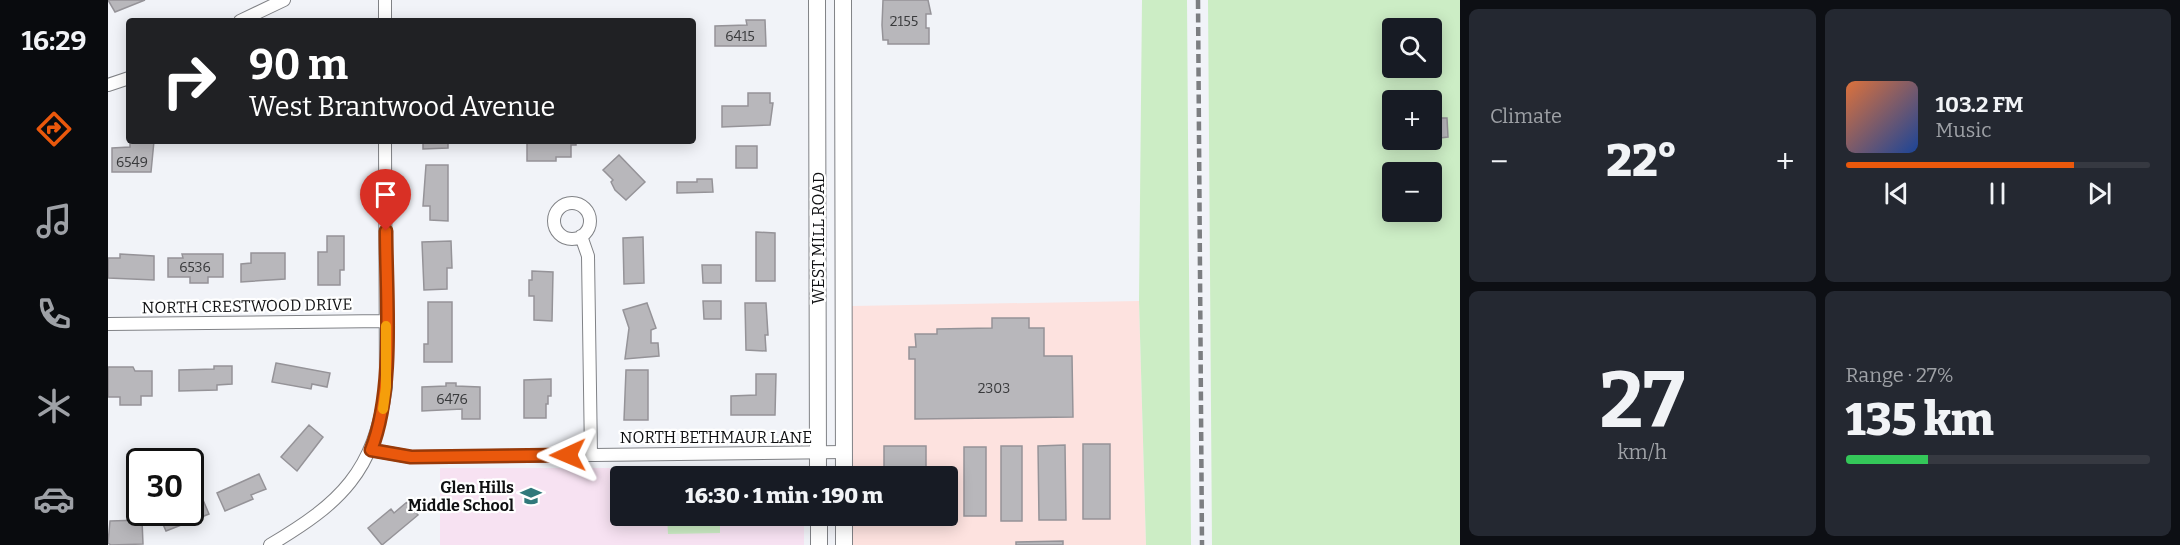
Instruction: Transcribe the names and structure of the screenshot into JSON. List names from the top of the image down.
{
  "streets": {
    "main road": ["WEST MILL ROAD"],
    "street": ["NORTH CRESTWOOD DRIVE", "NORTH BETHMAUR LANE"]
  },
  "crossings": [
    ["WEST MILL ROAD", "NORTH BETHMAUR LANE"]
  ],
  "places": {
    "school or university": ["Glen Hills Middle School"]
  },
  "house_numbers": [
    "2155",
    "6415",
    "6549",
    "6536",
    "2303",
    "6476"
  ],
  "page": {
    "tabs": "16:29",
    "tile": [
      "Climate",
      ["27", "km/h"],
      ["Range · 27%", "135 km"]
    ],
    "map_buttons": ["+", "−"],
    "turn": ["90 m", "West Brantwood Avenue"],
    "song": ["103.2 FM", "Music"],
    "heat": ["−", "22°", "+"],
    "limit": "30",
    "trip": "16:30 · 1 min · 190 m"
  }
}
